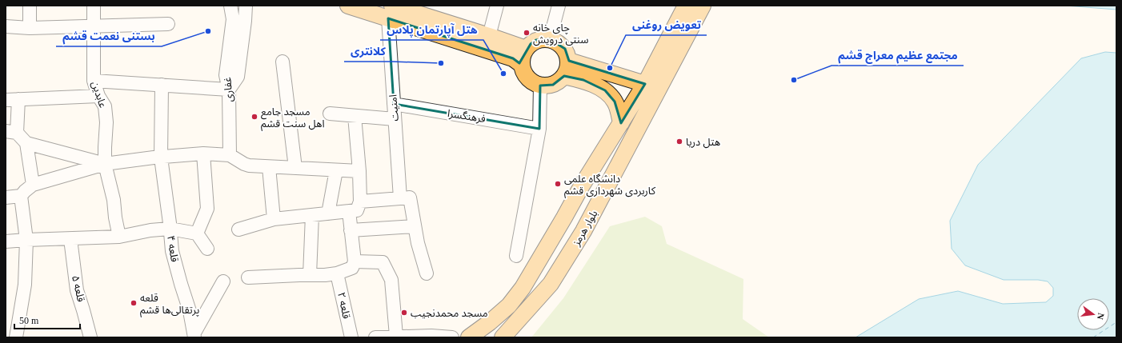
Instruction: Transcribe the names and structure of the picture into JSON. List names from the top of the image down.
{
  "streets": {
    "main road": ["بلوار هرمز"],
    "street": [
      "غفاری",
      "عابدین",
      "امنیت",
      "فرهنگسرا",
      "قلعه ۴",
      "قلعه ۵",
      "قلعه ۲"
    ]
  },
  "crossings": [
    ["امنیت", "فرهنگسرا"]
  ],
  "places": [
    "بستنی نعمت قشم",
    "چای خانه سنتی درویش",
    "کلانتری",
    "تعویض روغنی",
    "هتل آپارتمان پلاس",
    "مجتمع عظیم معراج قشم",
    "مسجد جامع اهل سنت قشم",
    "هتل دریا",
    "دانشگاه علمی کاربردی شهرداری قشم",
    "قلعه پرتقالی‌ها قشم",
    "مسجد محمدنجیب"
  ],
  "scale_bar": "50 m",
  "north": "right"
}
